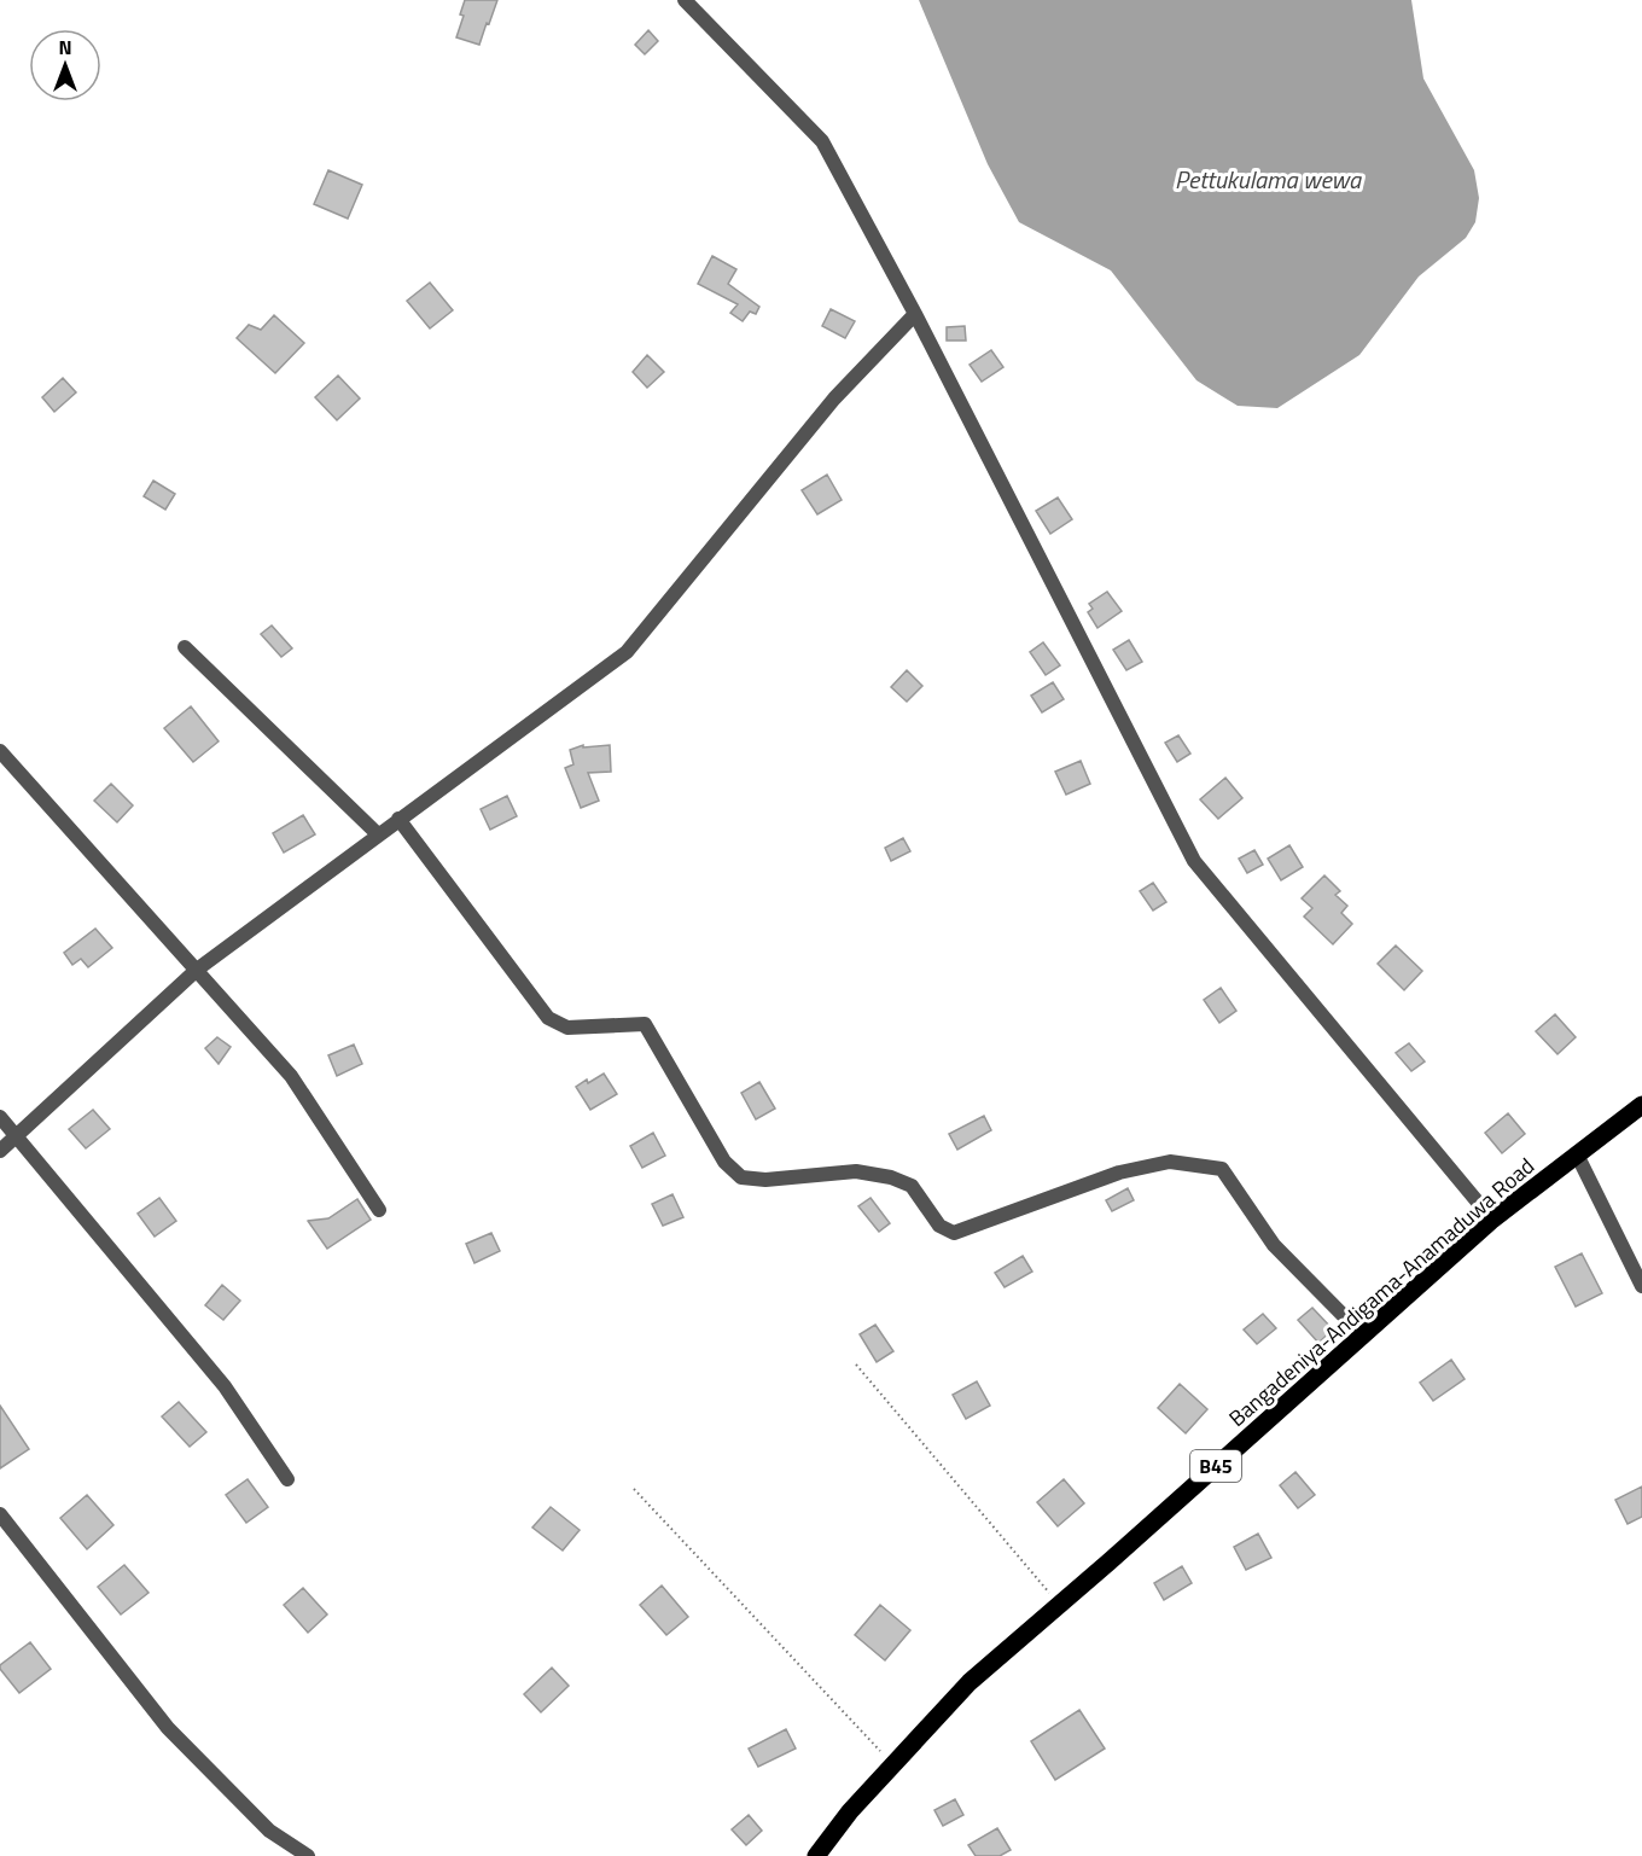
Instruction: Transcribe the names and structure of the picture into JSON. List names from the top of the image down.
{
  "streets": {
    "main road": ["Bangadeniya-Andigama-Anamaduwa Road", "B45"]
  },
  "water": ["Pettukulama wewa"],
  "north": "top"
}
